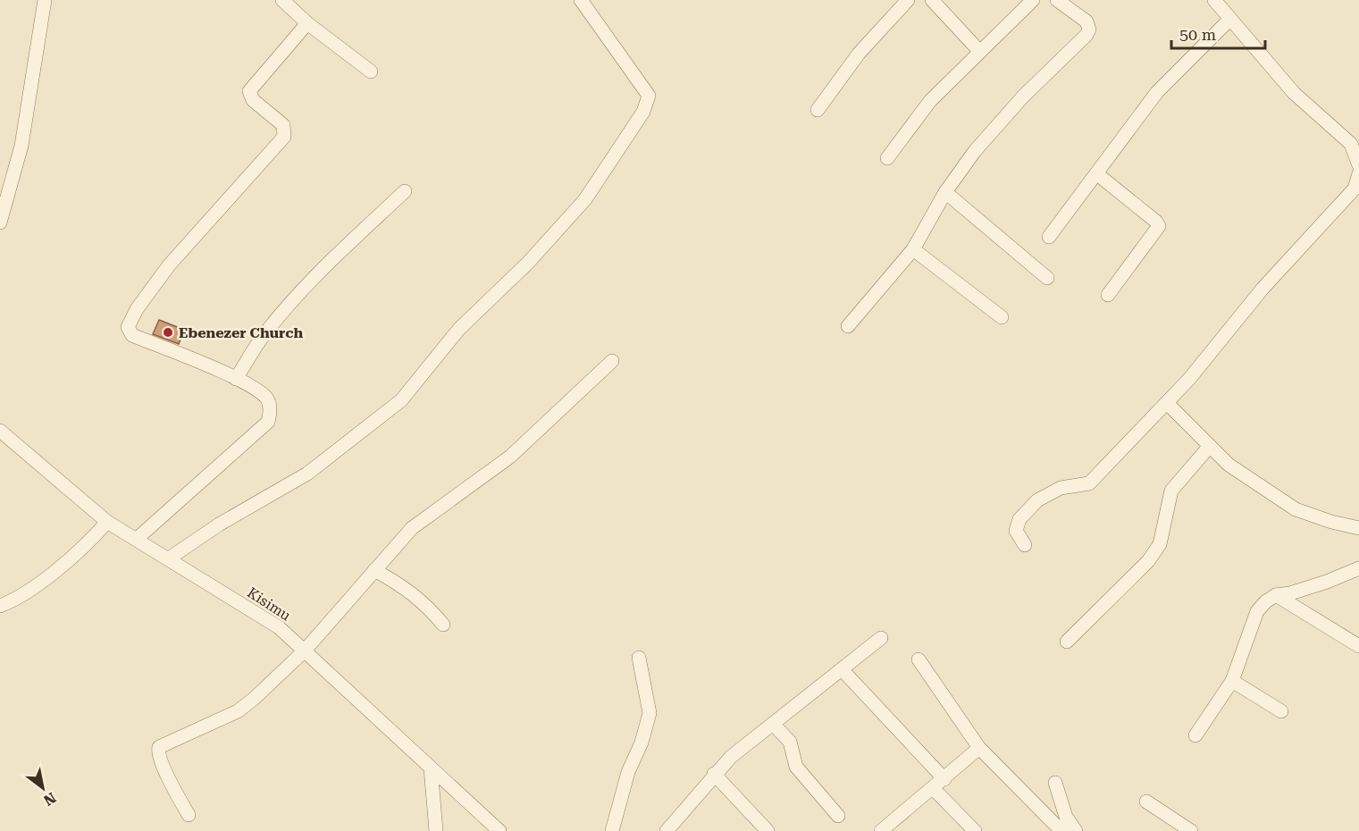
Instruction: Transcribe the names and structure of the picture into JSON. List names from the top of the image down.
{
  "streets": {
    "street": ["Kisimu"]
  },
  "places": ["Ebenezer Church"],
  "scale_bar": "50 m",
  "north": "bottom right"
}
